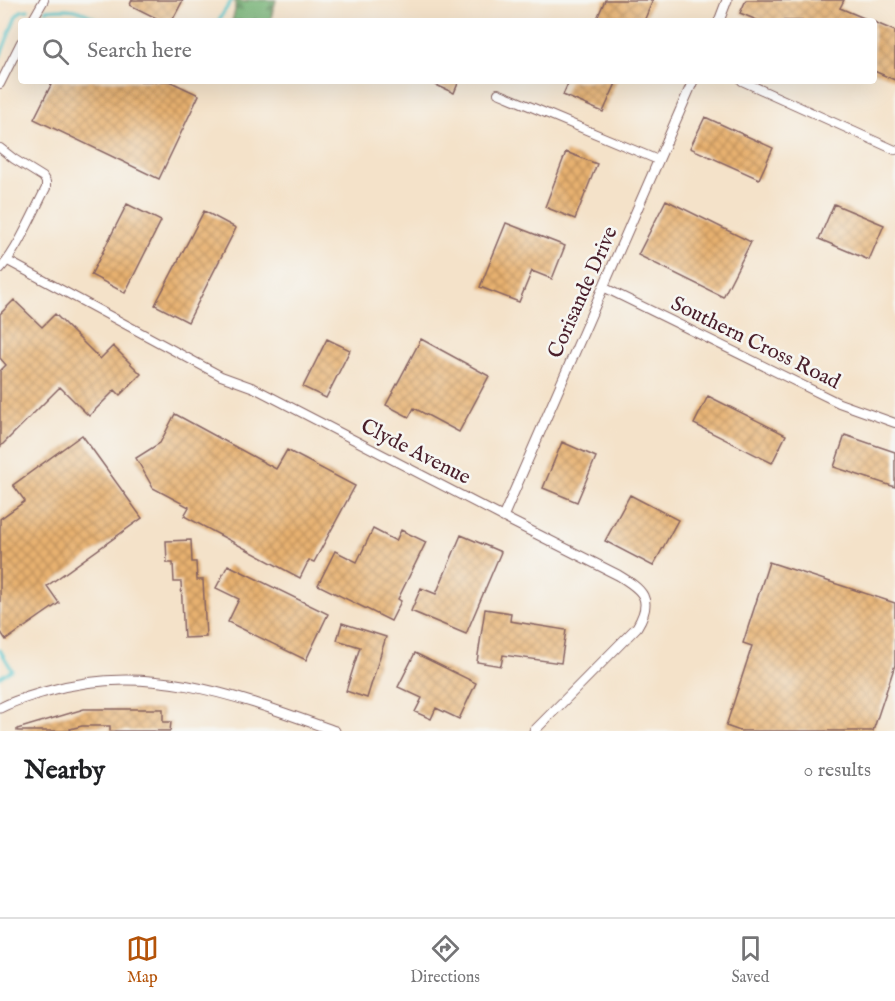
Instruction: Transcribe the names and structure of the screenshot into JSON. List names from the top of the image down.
{
  "streets": {
    "street": ["Corisande Drive", "Southern Cross Road", "Clyde Avenue"]
  },
  "crossings": [
    ["Corisande Drive", "Southern Cross Road"],
    ["Corisande Drive", "Clyde Avenue"]
  ],
  "page": {
    "search": "Search here",
    "heading": ["Nearby", "0 results"],
    "nav": ["Map", "Directions", "Saved"]
  }
}
